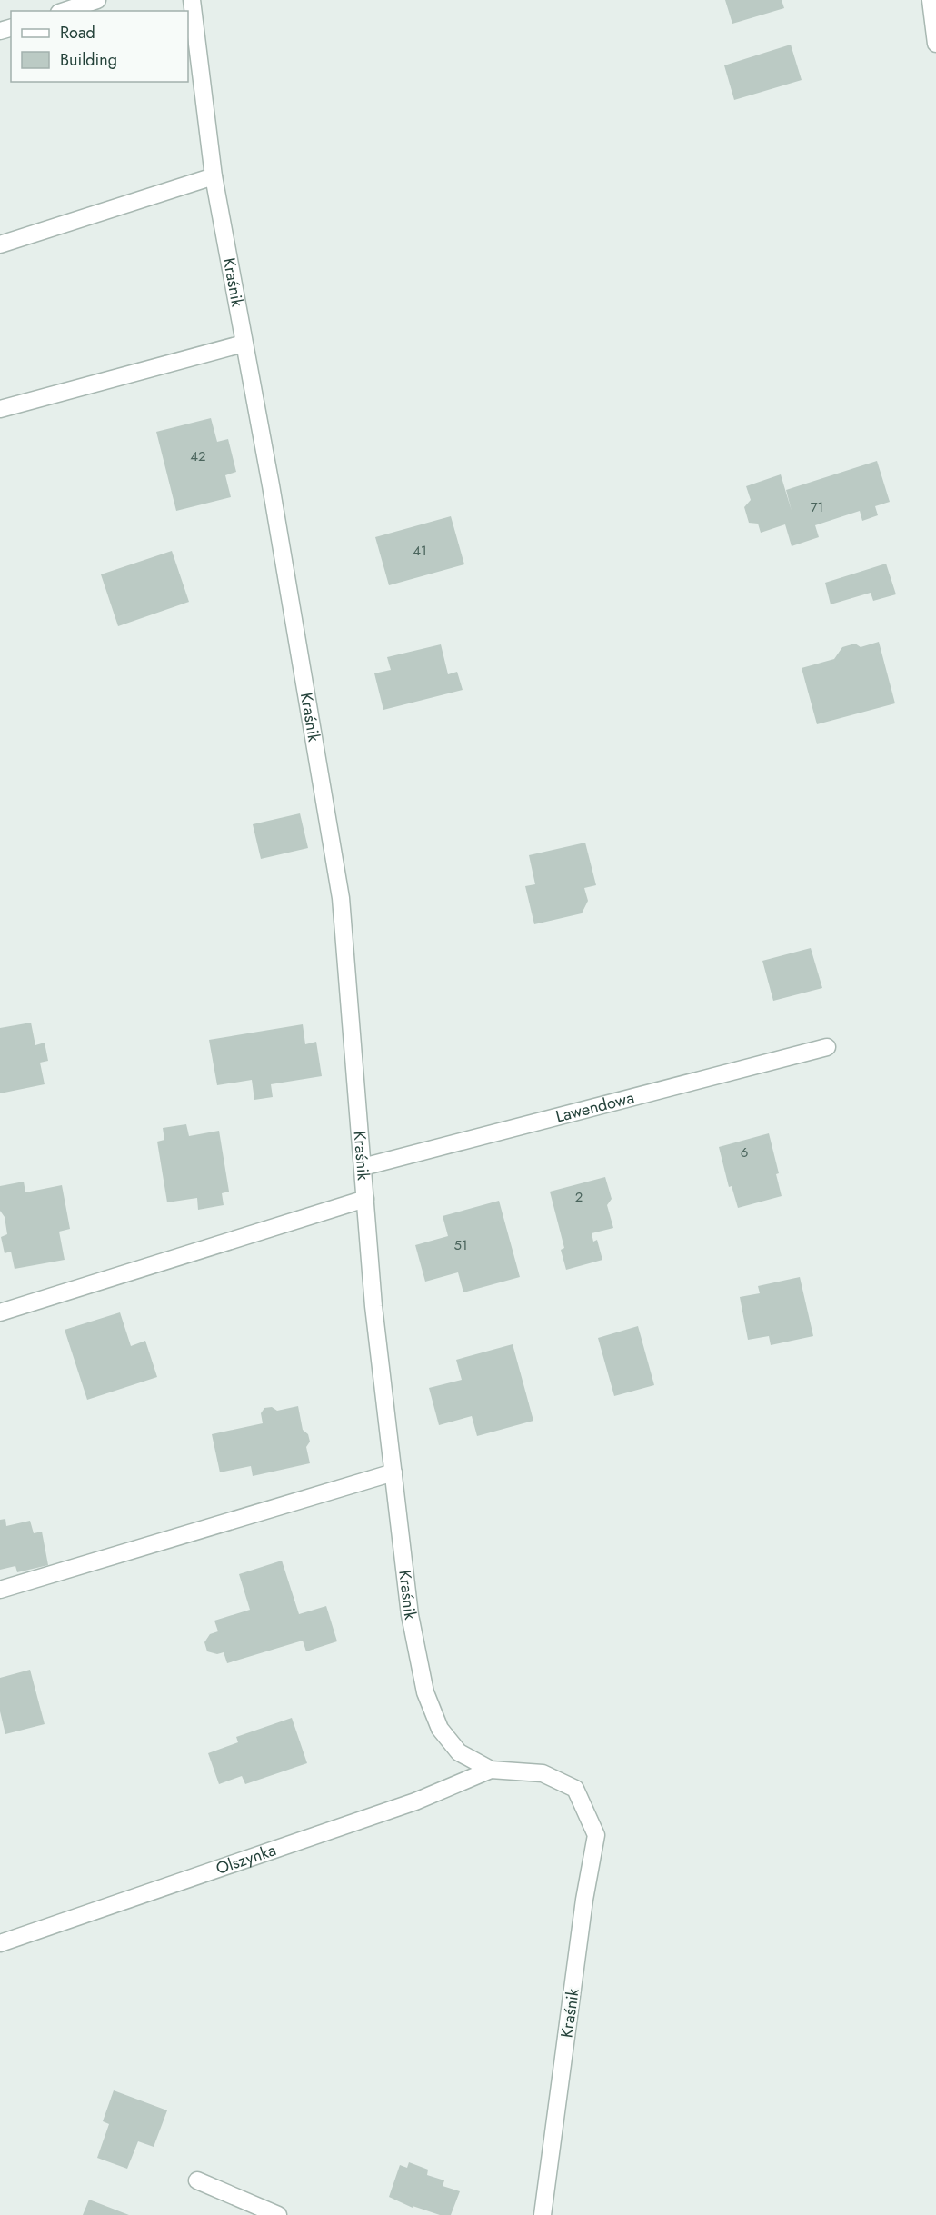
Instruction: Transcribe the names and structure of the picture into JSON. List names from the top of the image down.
{
  "streets": {
    "street": ["Kraśnik", "Lawendowa", "Olszynka"]
  },
  "crossings": [
    ["Kraśnik", "Lawendowa"],
    ["Kraśnik", "Olszynka"]
  ],
  "house_numbers": [
    "42",
    "71",
    "41",
    "6",
    "2",
    "51"
  ],
  "legend": ["Road", "Building"]
}
